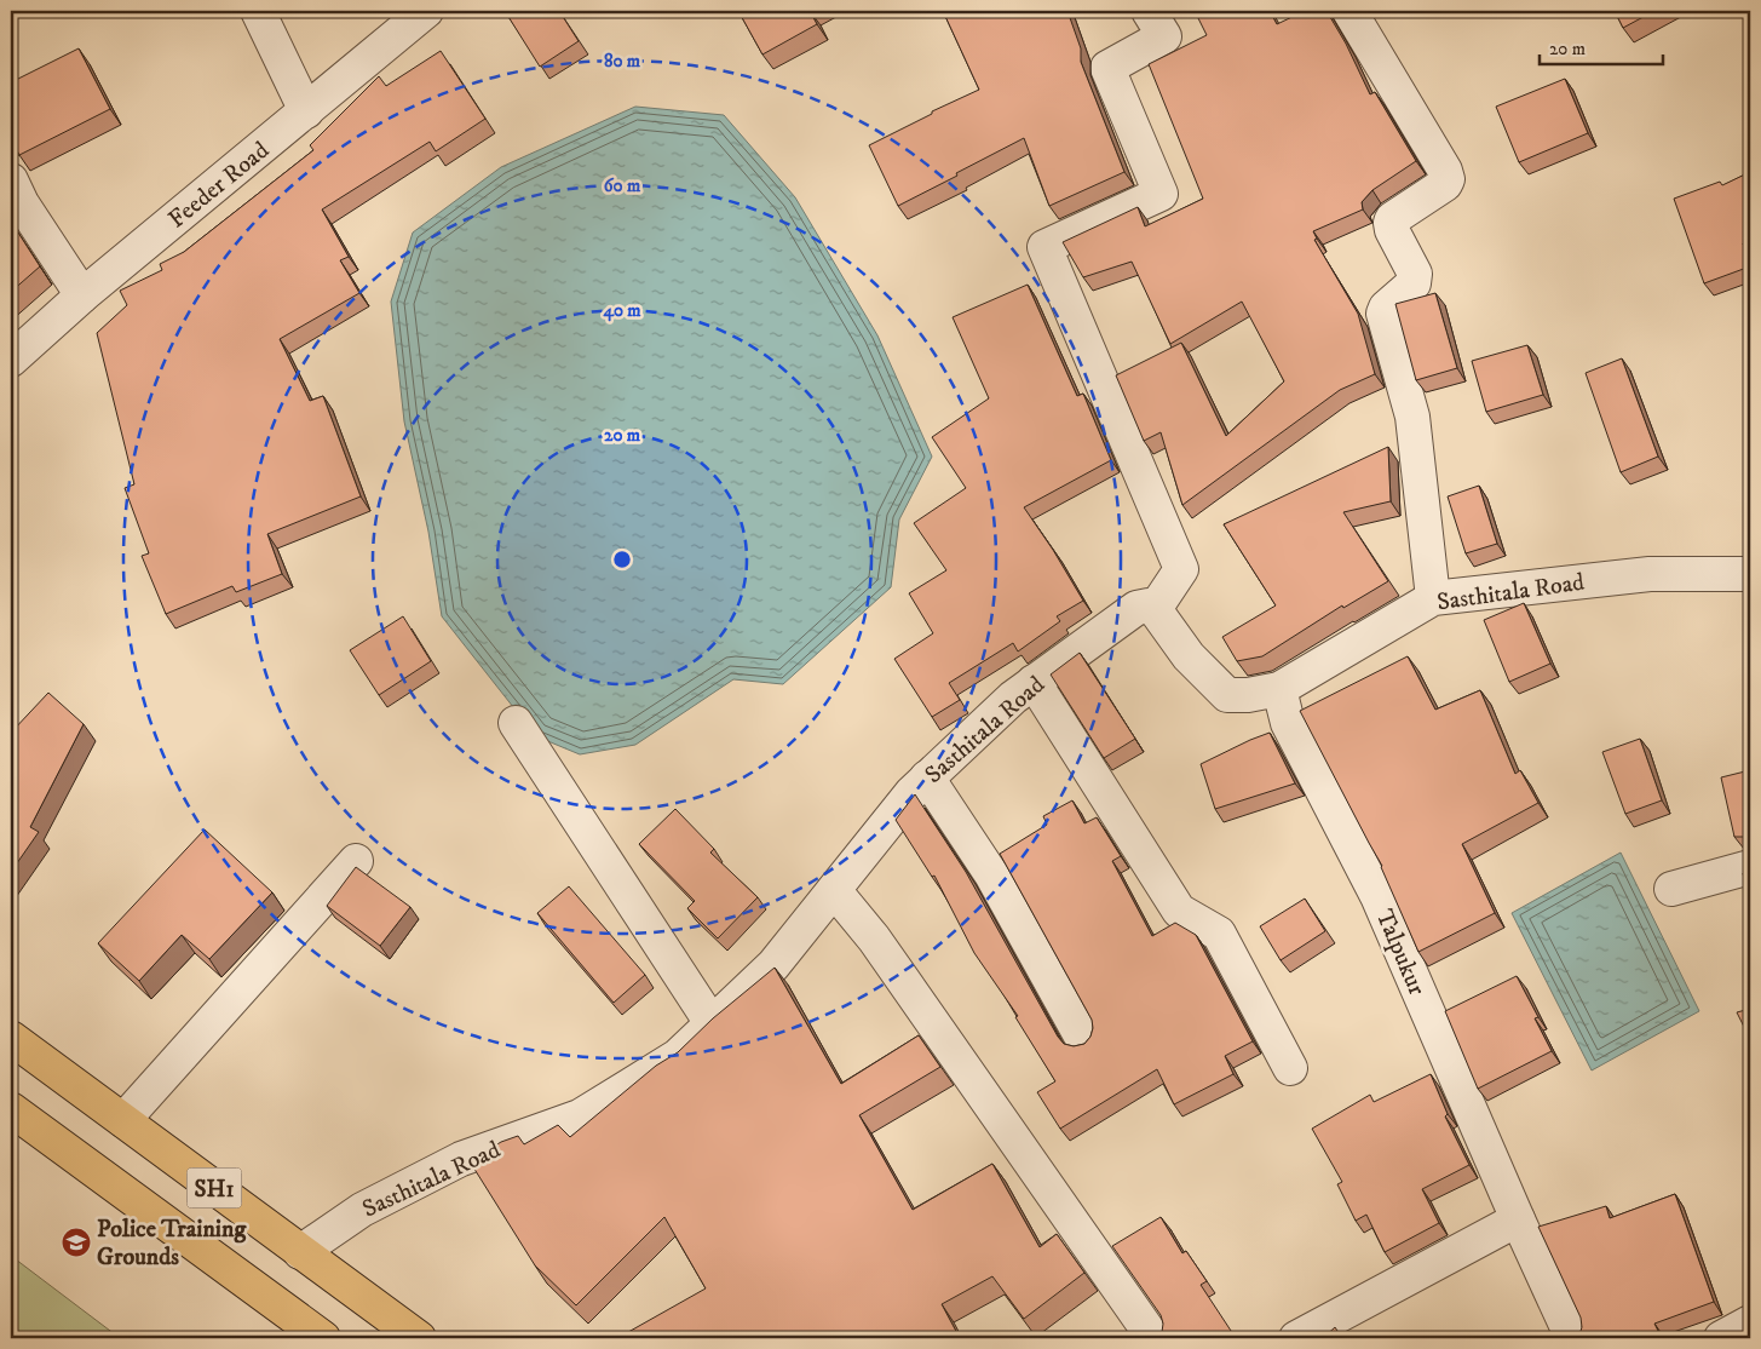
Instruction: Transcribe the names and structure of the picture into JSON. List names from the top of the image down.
{
  "streets": {
    "main road": ["SH1"],
    "street": ["Feeder Road", "Sasthitala Road", "Talpukur"]
  },
  "crossings": [
    ["Sasthitala Road", "Talpukur"],
    ["Sasthitala Road", "SH1"]
  ],
  "places": {
    "school or university": ["Police Training Grounds"]
  },
  "scale_bar": "20 m",
  "rings": [
    "80 m",
    "60 m",
    "40 m",
    "20 m"
  ]
}
